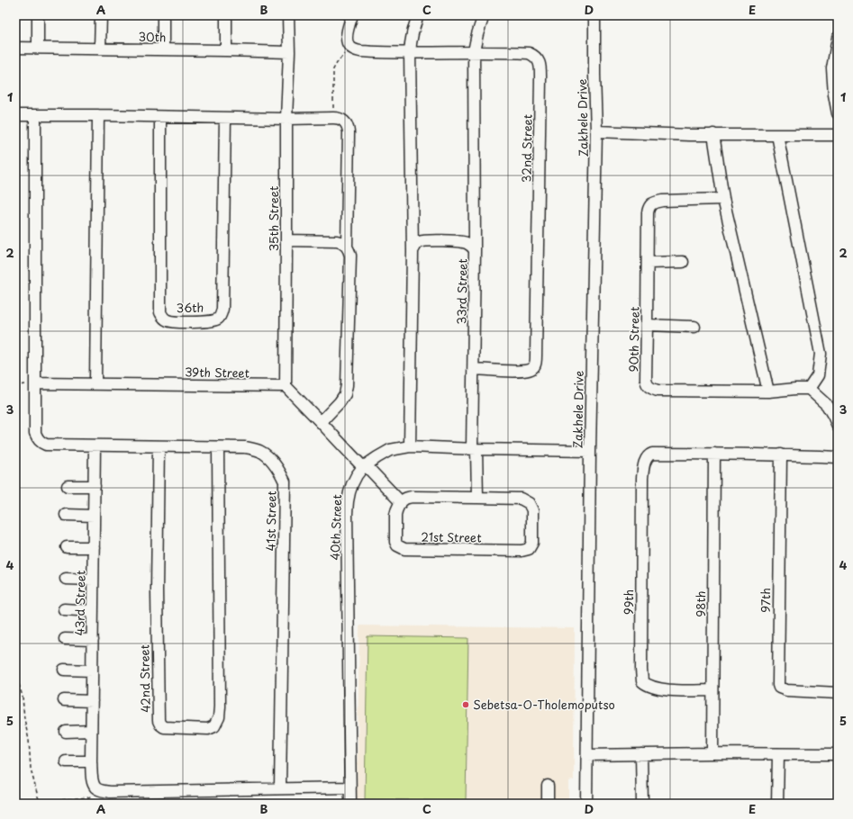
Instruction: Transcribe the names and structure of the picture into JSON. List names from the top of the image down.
{
  "streets": {
    "street": [
      "30th",
      "Zakhele Drive",
      "32nd Street",
      "35th Street",
      "33rd Street",
      "36th",
      "90th Street",
      "39th Street",
      "41st Street",
      "40th Street",
      "21st Street",
      "97th",
      "99th",
      "43rd Street",
      "98th",
      "42nd Street"
    ]
  },
  "crossings": [
    ["30th", "35th Street"],
    ["Zakhele Drive", "40th Street"],
    ["32nd Street", "33rd Street"],
    ["35th Street", "39th Street"],
    ["33rd Street", "40th Street"],
    ["33rd Street", "21st Street"],
    ["39th Street", "41st Street"],
    ["41st Street", "43rd Street"],
    ["41st Street", "42nd Street"],
    ["99th", "98th"]
  ],
  "places": ["Sebetsa-O-Tholemoputso"],
  "grid": {
    "columns": [
      "A",
      "B",
      "C",
      "D",
      "E"
    ],
    "rows": [
      "1",
      "2",
      "3",
      "4",
      "5"
    ]
  }
}
